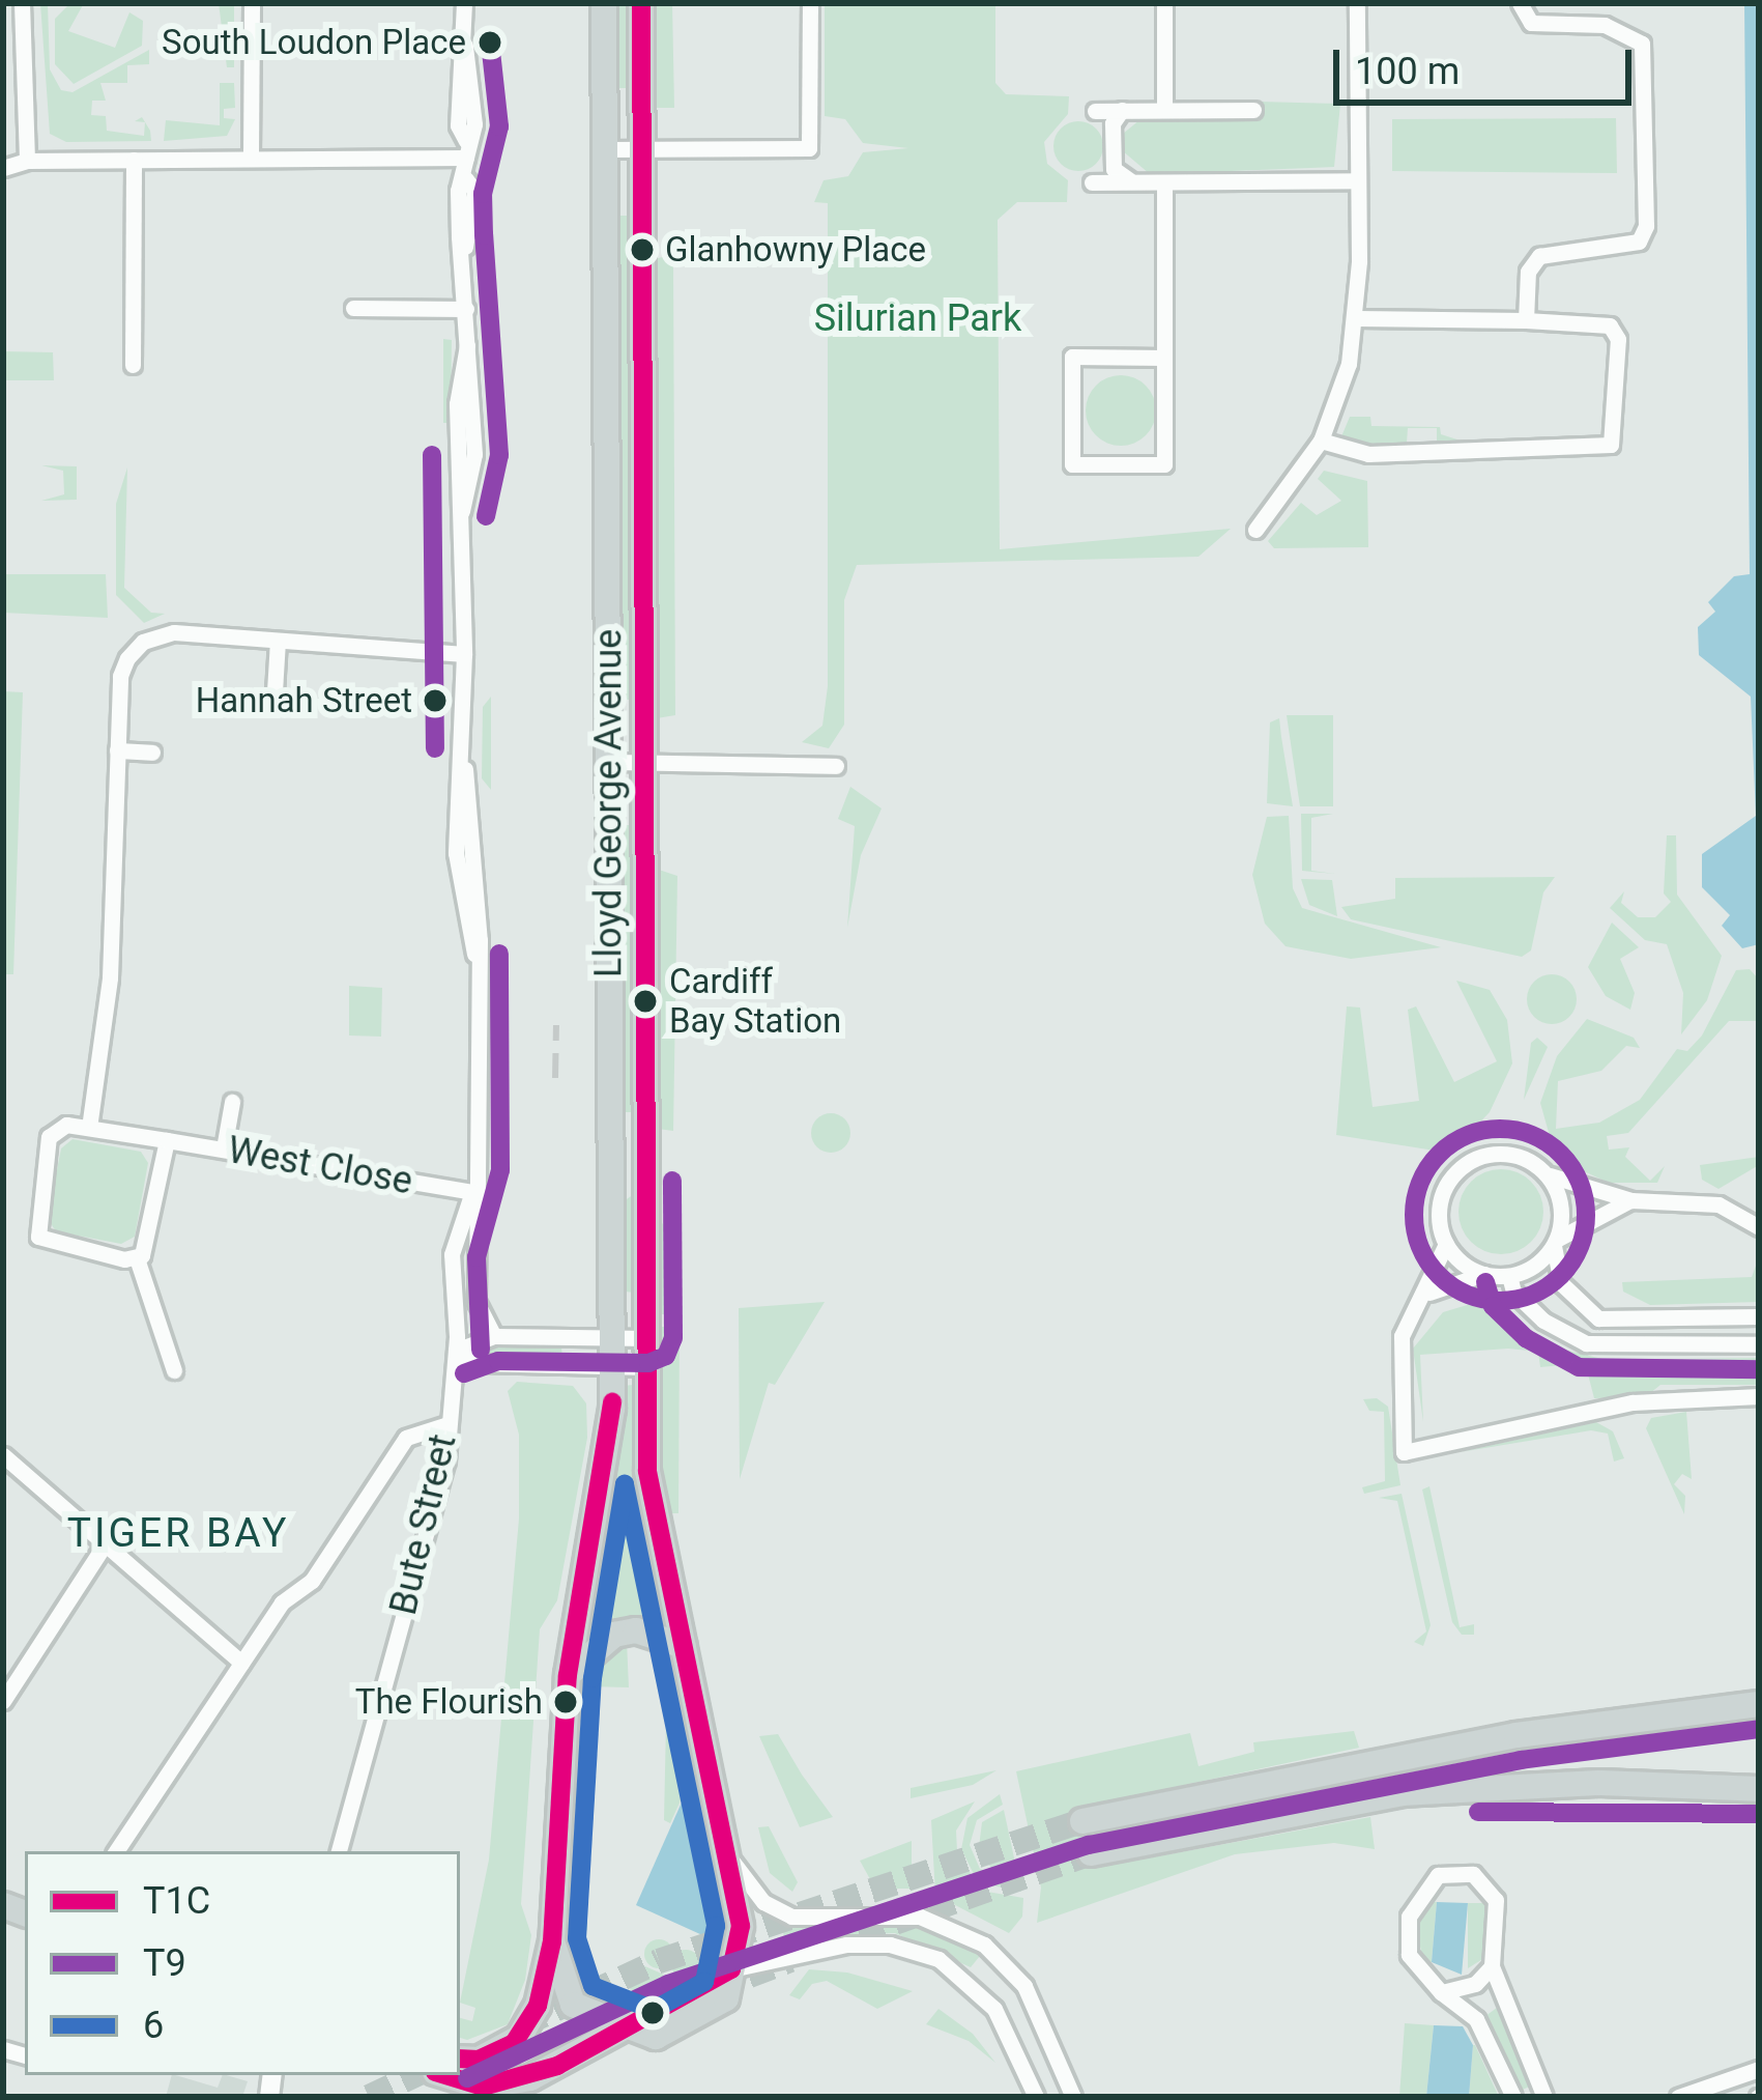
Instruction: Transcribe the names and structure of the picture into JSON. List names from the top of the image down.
{
  "streets": {
    "main road": ["Lloyd George Avenue"],
    "street": ["West Close", "Bute Street"]
  },
  "crossings": [
    ["West Close", "Bute Street"]
  ],
  "districts": ["TIGER BAY"],
  "parks": ["Silurian Park"],
  "places": [
    "South Loudon Place",
    "Glanhowny Place",
    "Hannah Street",
    "Cardiff Bay Station",
    "The Flourish"
  ],
  "lines": ["transit line T1C", "transit line T9", "transit line 6"],
  "legend": ["T1C", "T9", "6"],
  "scale_bar": "100 m"
}
